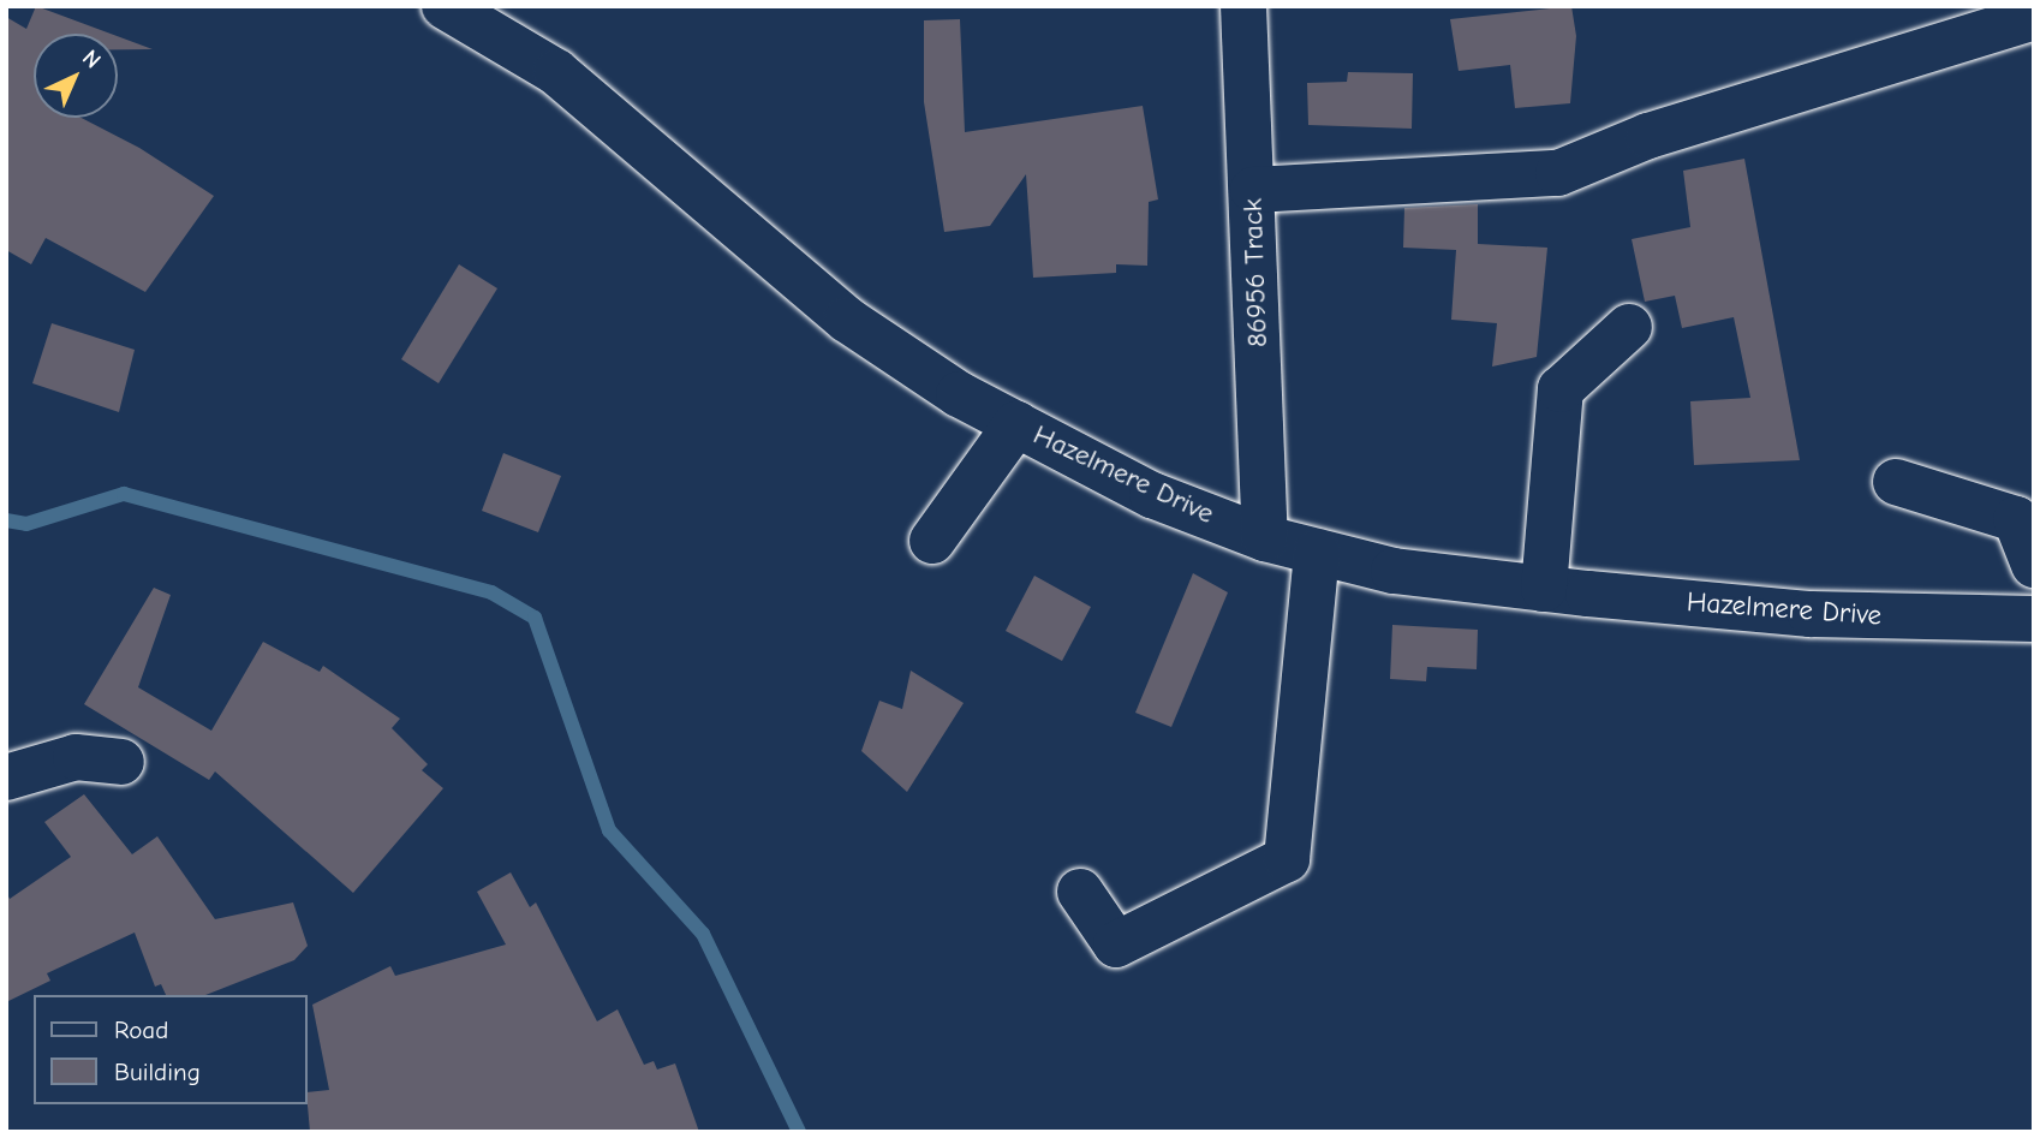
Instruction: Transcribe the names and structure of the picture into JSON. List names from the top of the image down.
{
  "streets": {
    "street": ["86956 Track", "Hazelmere Drive"]
  },
  "crossings": [
    ["86956 Track", "Hazelmere Drive"]
  ],
  "legend": ["Road", "Building"],
  "north": "top right"
}
